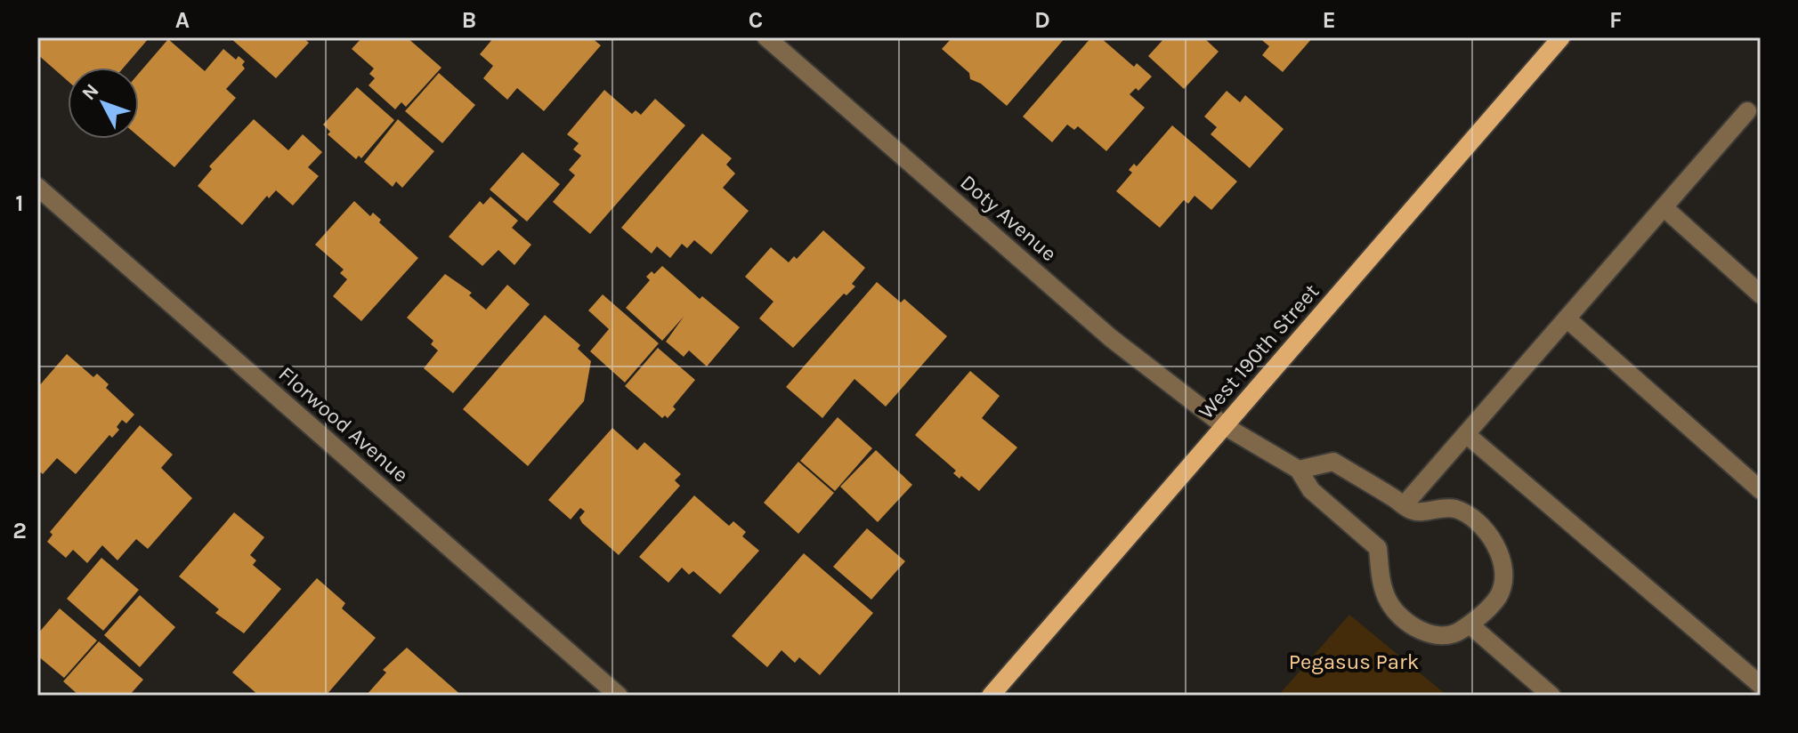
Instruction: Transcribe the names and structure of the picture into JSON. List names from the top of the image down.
{
  "streets": {
    "main road": ["West 190th Street"],
    "street": ["Doty Avenue", "Florwood Avenue"]
  },
  "crossings": [
    ["Doty Avenue", "West 190th Street"]
  ],
  "parks": ["Pegasus Park"],
  "north": "top left",
  "grid": {
    "columns": [
      "A",
      "B",
      "C",
      "D",
      "E",
      "F"
    ],
    "rows": ["1", "2"]
  }
}
